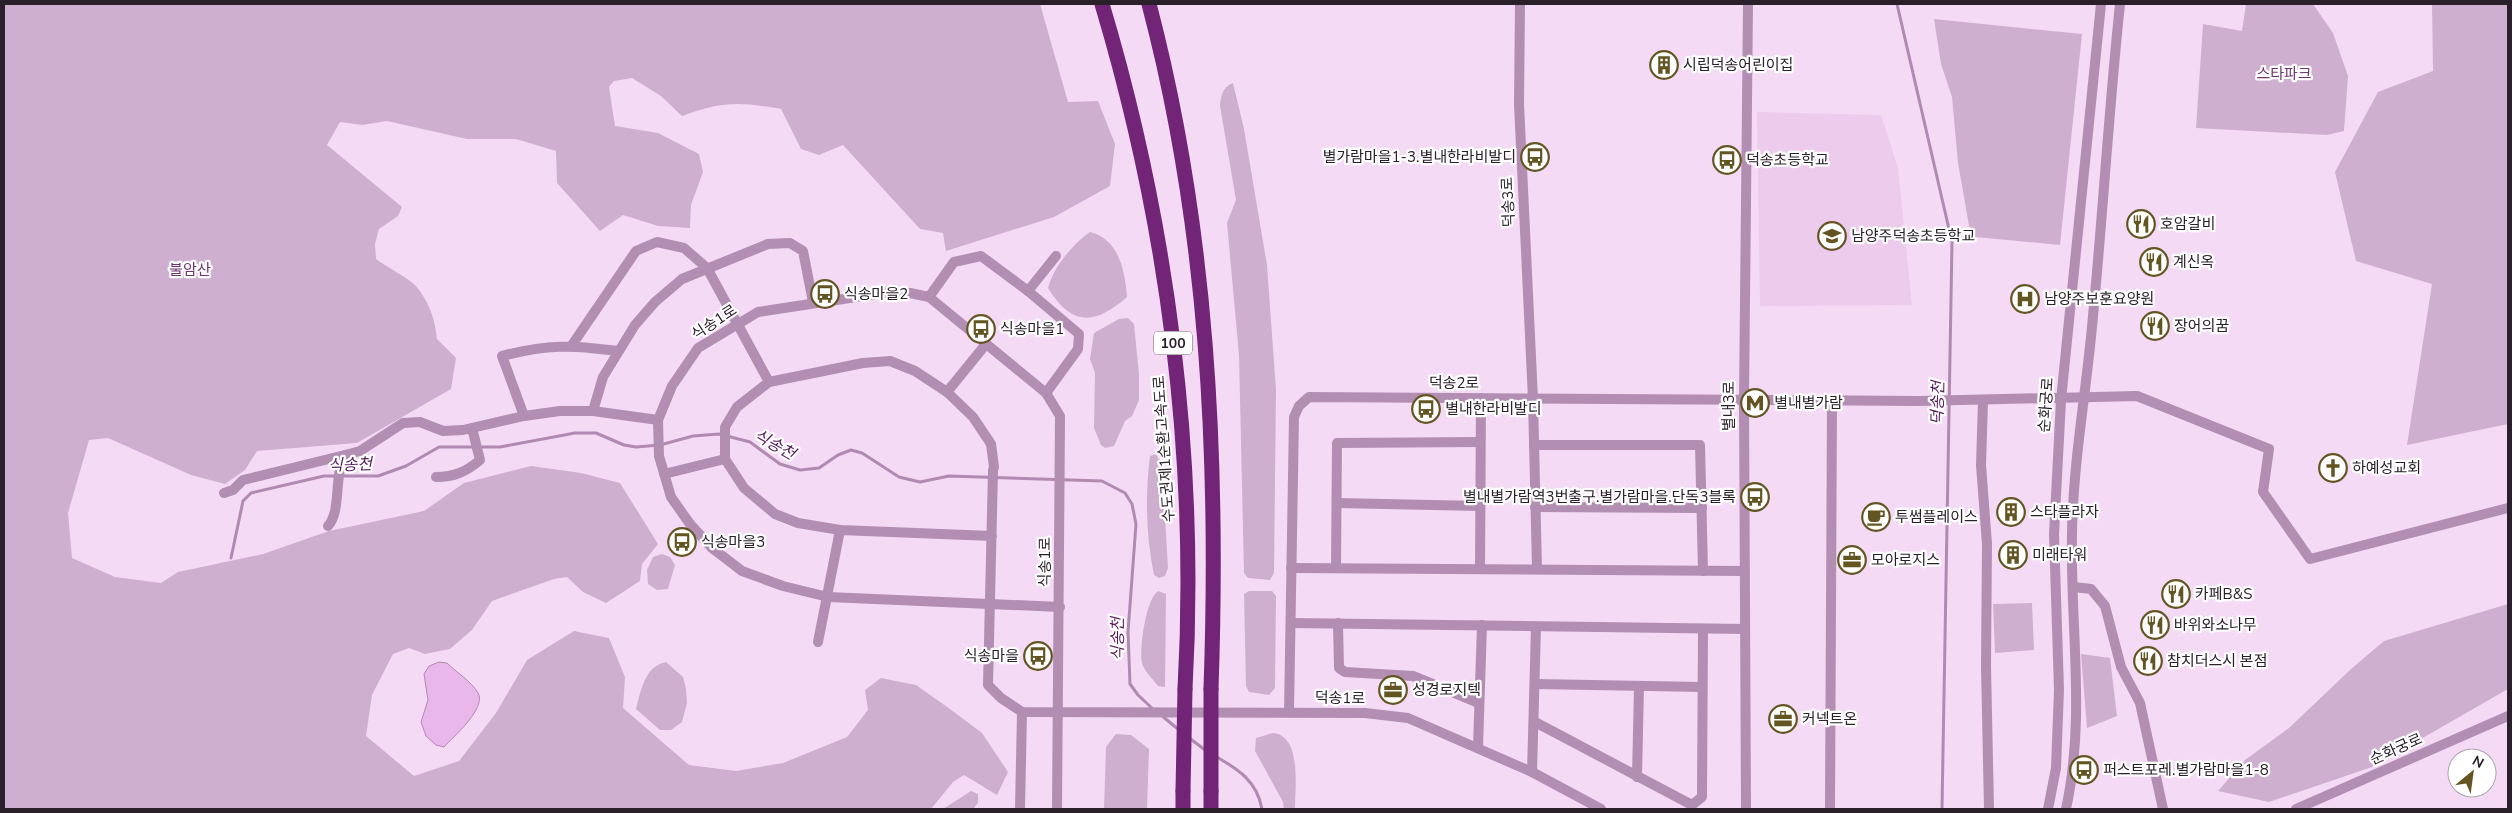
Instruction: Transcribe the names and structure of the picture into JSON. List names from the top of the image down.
{
  "streets": {
    "highway": ["100", "수도권제1순환고속도로"],
    "street": [
      "덕송3로",
      "식송1로",
      "덕송2로",
      "순화궁로",
      "별내3로",
      "덕송1로"
    ]
  },
  "crossings": [
    ["덕송3로", "덕송2로"],
    ["식송1로", "덕송1로"],
    ["덕송2로", "별내3로"],
    ["덕송2로", "덕송1로"]
  ],
  "water": ["덕송천", "식송천"],
  "parks": ["스타파크", "불암산"],
  "places": {
    "building": ["시립덕송어린이집", "스타플라자", "미래타워"],
    "bus stop": [
      "별가람마을1-3.별내한라비발디",
      "덕송초등학교",
      "식송마을2",
      "식송마을1",
      "별내한라비발디",
      "별내별가람역3번출구.별가람마을.단독3블록",
      "식송마을3",
      "식송마을",
      "퍼스트포레.별가람마을1-8"
    ],
    "restaurant": [
      "호암갈비",
      "계신옥",
      "장어의꿈",
      "카페B&S",
      "바위와소나무",
      "참치더스시 본점"
    ],
    "school or university": ["남양주덕송초등학교"],
    "hospital": ["남양주보훈요양원"],
    "metro station": ["별내별가람"],
    "church": ["하예성교회"],
    "cafe": ["투썸플레이스"],
    "office": ["모아로지스", "성경로지텍", "커넥트온"]
  },
  "north": "top right"
}
